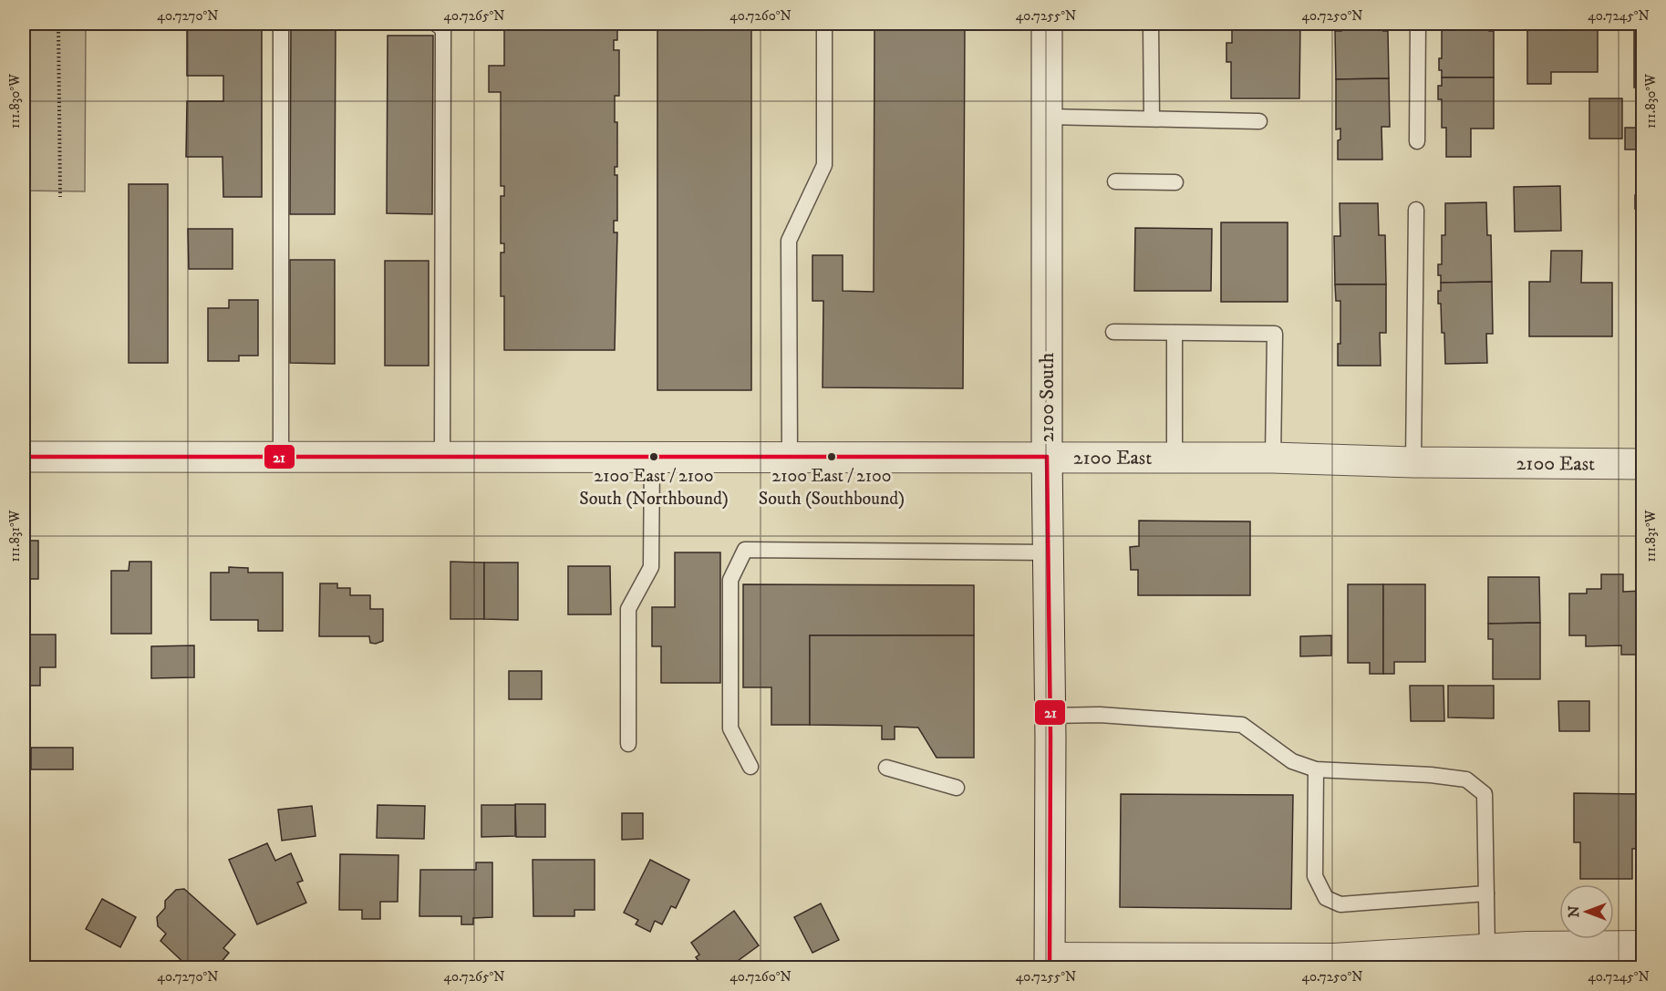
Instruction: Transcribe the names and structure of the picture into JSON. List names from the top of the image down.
{
  "streets": {
    "street": ["2100 South", "2100 East"]
  },
  "crossings": [
    ["2100 South", "2100 East"]
  ],
  "places": ["2100 East / 2100 South (Northbound)", "2100 East / 2100 South (Southbound)"],
  "lines": ["transit line 21"],
  "north": "left",
  "coordinates": [
    "40.7270°N",
    "40.7265°N",
    "40.7260°N",
    "40.7255°N",
    "40.7250°N",
    "40.7245°N",
    "111.830°W",
    "111.831°W"
  ]
}
